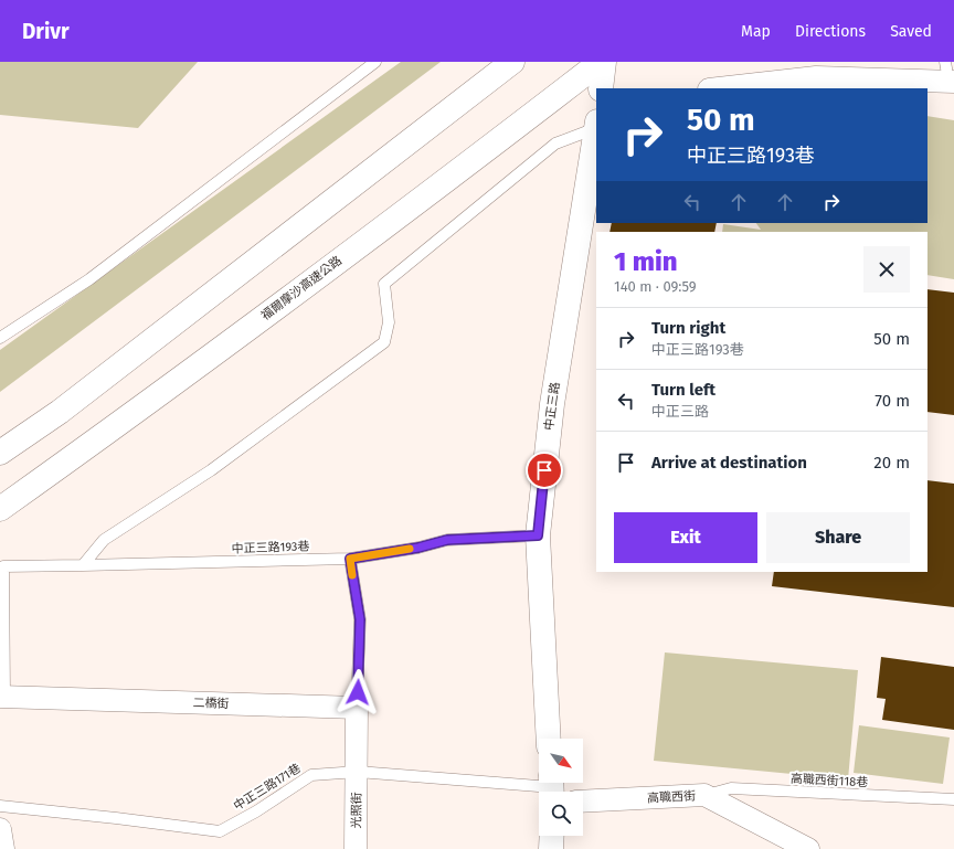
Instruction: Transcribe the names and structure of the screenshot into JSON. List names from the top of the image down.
{
  "streets": {
    "main road": ["福爾摩沙高速公路", "中正三路"],
    "street": ["二橋街", "高職西街", "光照街"],
    "lane": ["中正三路193巷", "高職西街118巷", "中正三路171巷"]
  },
  "crossings": [
    ["中正三路", "中正三路193巷"],
    ["中正三路193巷", "二橋街"],
    ["高職西街118巷", "高職西街"],
    ["中正三路171巷", "光照街"]
  ],
  "north": "bottom right",
  "page": {
    "header": "Drivr",
    "nav": ["Map", "Directions", "Saved"],
    "turn": ["50 m", "中正三路193巷"],
    "heading": ["1 min", "140 m · 09:59"],
    "list": [
      {
        "name": "Turn right",
        "note": "中正三路193巷",
        "value": "50 m"
      },
      {
        "name": "Turn left",
        "note": "中正三路",
        "value": "70 m"
      },
      {
        "name": "Arrive at destination",
        "value": "20 m"
      }
    ],
    "buttons": ["Exit", "Share"]
  }
}
